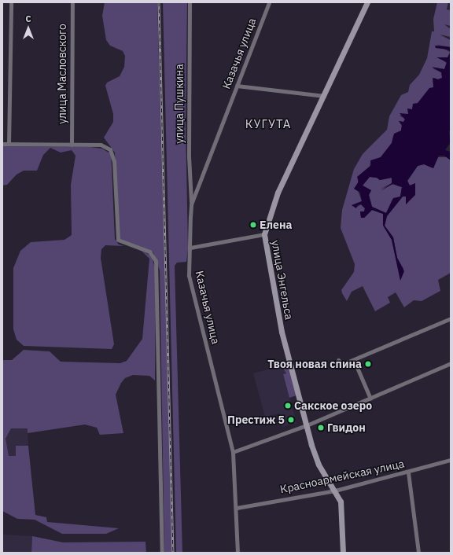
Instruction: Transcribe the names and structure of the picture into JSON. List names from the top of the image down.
{
  "streets": {
    "street": [
      "Казачья улица",
      "улица Масловского",
      "улица Пушкина",
      "улица Энгельса",
      "Красноармейская улица"
    ]
  },
  "crossings": [
    ["Казачья улица", "улица Пушкина"],
    ["Казачья улица", "Красноармейская улица"],
    ["улица Энгельса", "Красноармейская улица"]
  ],
  "districts": ["КУГУТА"],
  "places": [
    "Елена",
    "Твоя новая спина",
    "Сакское озеро",
    "Престиж 5",
    "Гвидон"
  ],
  "north": "top"
}
